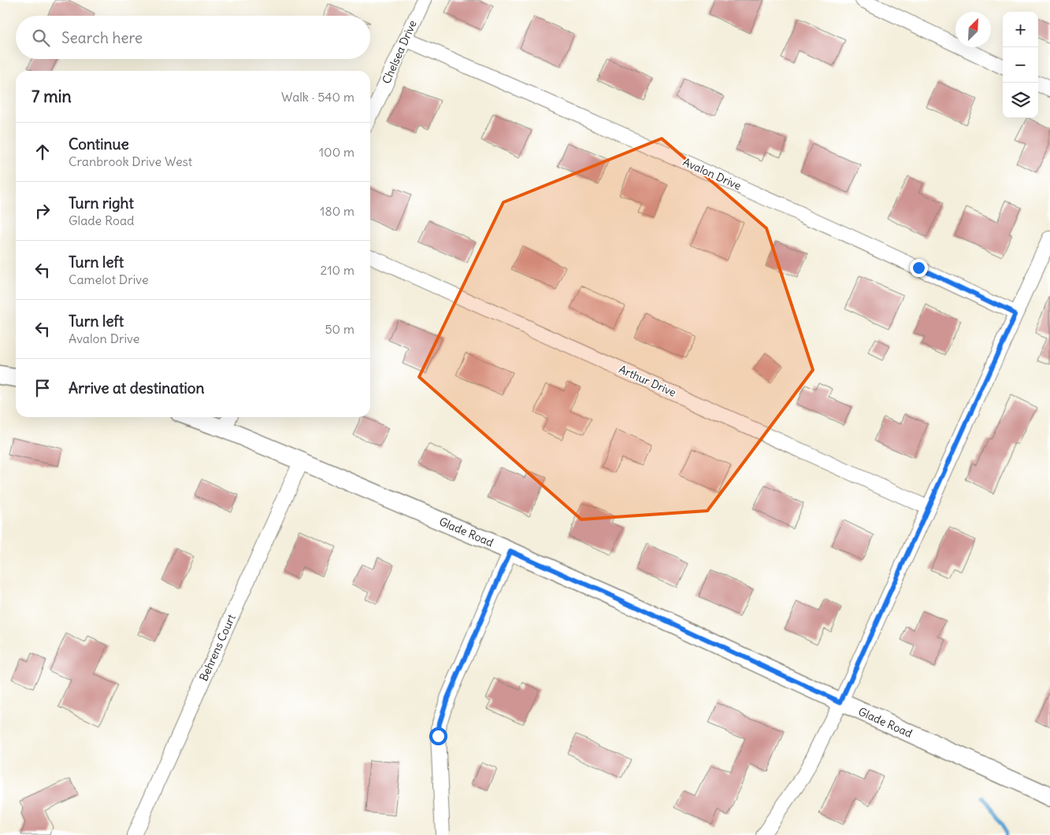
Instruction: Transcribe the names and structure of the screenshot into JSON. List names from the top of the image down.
{
  "streets": {
    "main road": ["Glade Road"],
    "street": [
      "Chelsea Drive",
      "Avalon Drive",
      "Arthur Drive",
      "Behrens Court"
    ]
  },
  "crossings": [
    ["Chelsea Drive", "Avalon Drive"],
    ["Glade Road", "Behrens Court"]
  ],
  "north": "top right",
  "page": {
    "map_buttons": ["+", "−"],
    "search": "Search here",
    "heading": ["7 min", "Walk · 540 m"],
    "list": [
      ["Continue", "Cranbrook Drive West", "100 m"],
      ["Turn right", "Glade Road", "180 m"],
      ["Turn left", "Camelot Drive", "210 m"],
      ["Turn left", "Avalon Drive", "50 m"],
      "Arrive at destination"
    ]
  }
}
